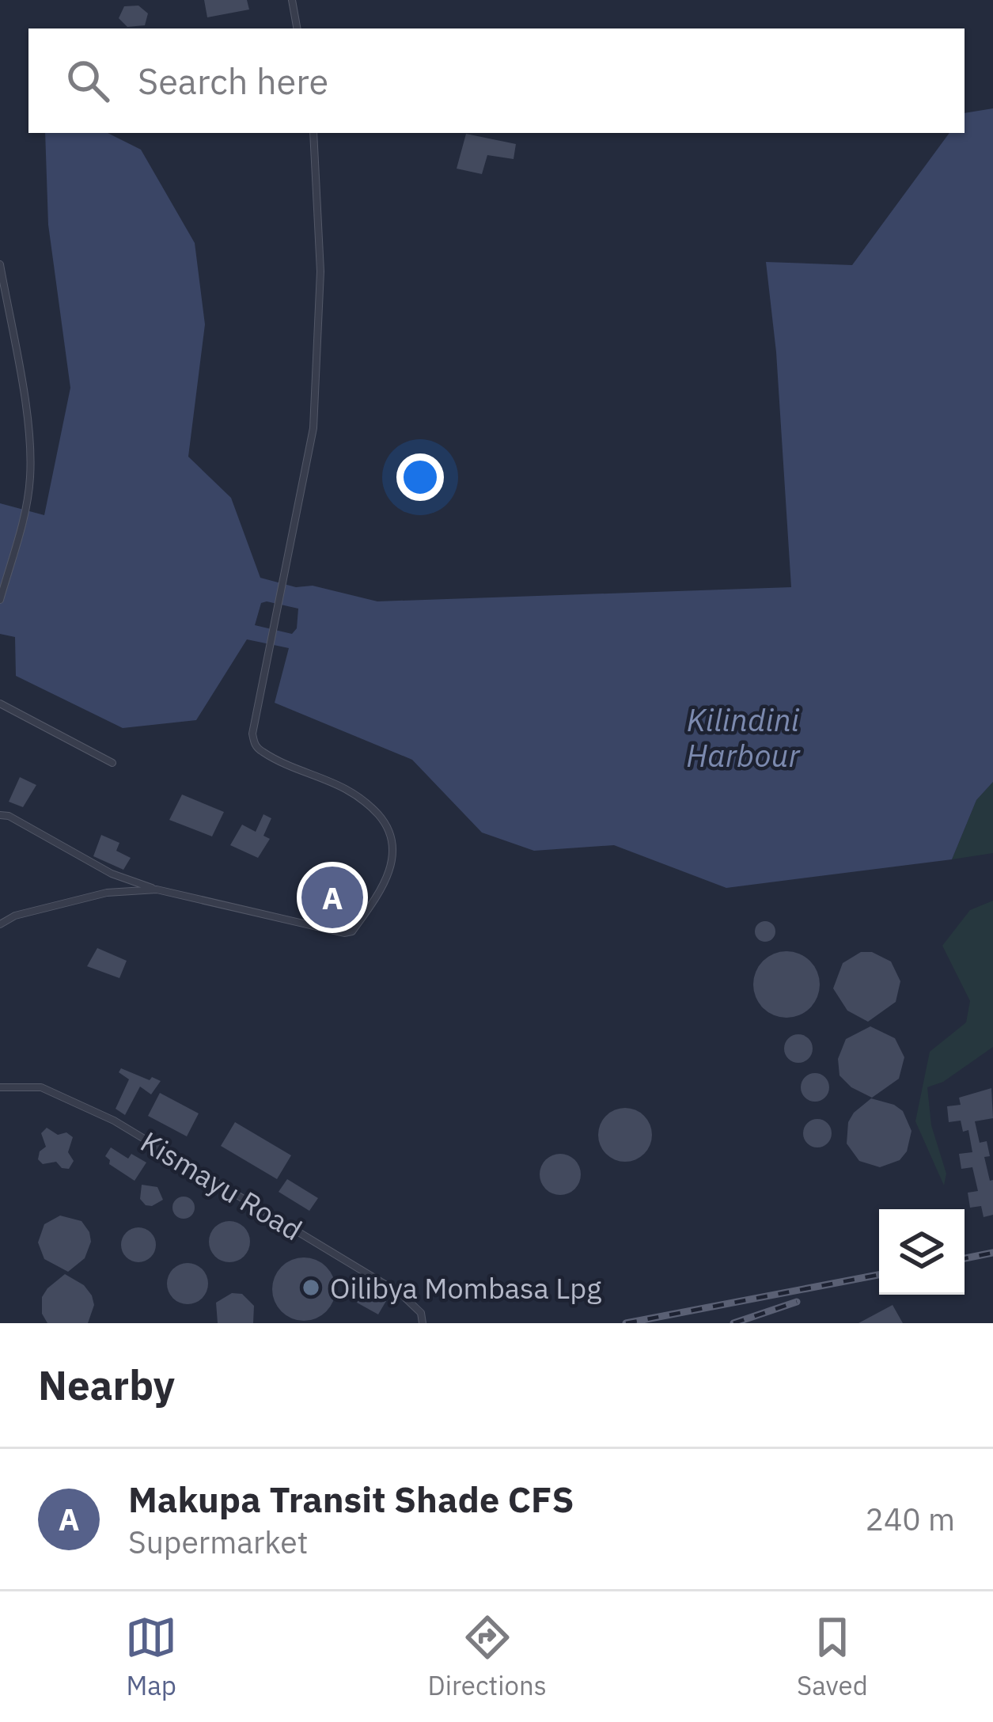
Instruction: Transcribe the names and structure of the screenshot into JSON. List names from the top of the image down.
{
  "streets": {
    "lane": ["Kismayu Road"]
  },
  "water": ["Kilindini Harbour"],
  "places": ["Oilibya Mombasa Lpg"],
  "page": {
    "search": "Search here",
    "pins": "A",
    "heading": "Nearby",
    "list": [
      {
        "mark": "A",
        "name": "Makupa Transit Shade CFS",
        "note": "Supermarket",
        "value": "240 m"
      }
    ],
    "nav": ["Map", "Directions", "Saved"]
  }
}
